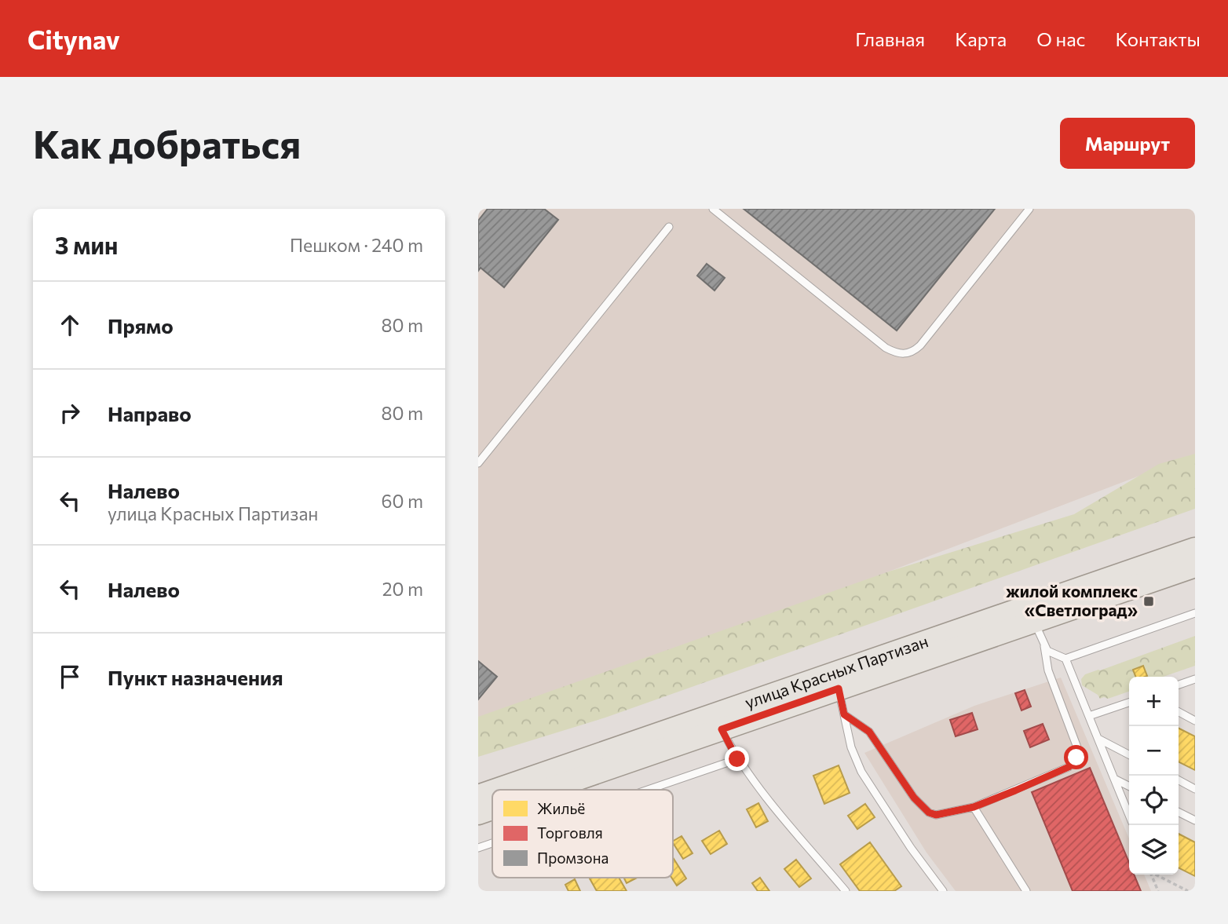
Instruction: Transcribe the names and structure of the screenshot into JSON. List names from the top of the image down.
{
  "streets": {
    "main road": ["улица Красных Партизан"]
  },
  "places": {
    "transit": ["жилой комплекс «Светлоград»"]
  },
  "legend": ["Жильё", "Торговля", "Промзона"],
  "page": {
    "header": "Citynav",
    "nav": [
      "Главная",
      "Карта",
      "О нас",
      "Контакты"
    ],
    "buttons": "Маршрут",
    "title": "Как добраться",
    "heading": ["3 мин", "Пешком · 240 m"],
    "list": [
      ["Прямо", "80 m"],
      ["Направо", "80 m"],
      ["Налево", "улица Красных Партизан", "60 m"],
      ["Налево", "20 m"],
      "Пункт назначения"
    ],
    "map_buttons": ["+", "−"]
  }
}
